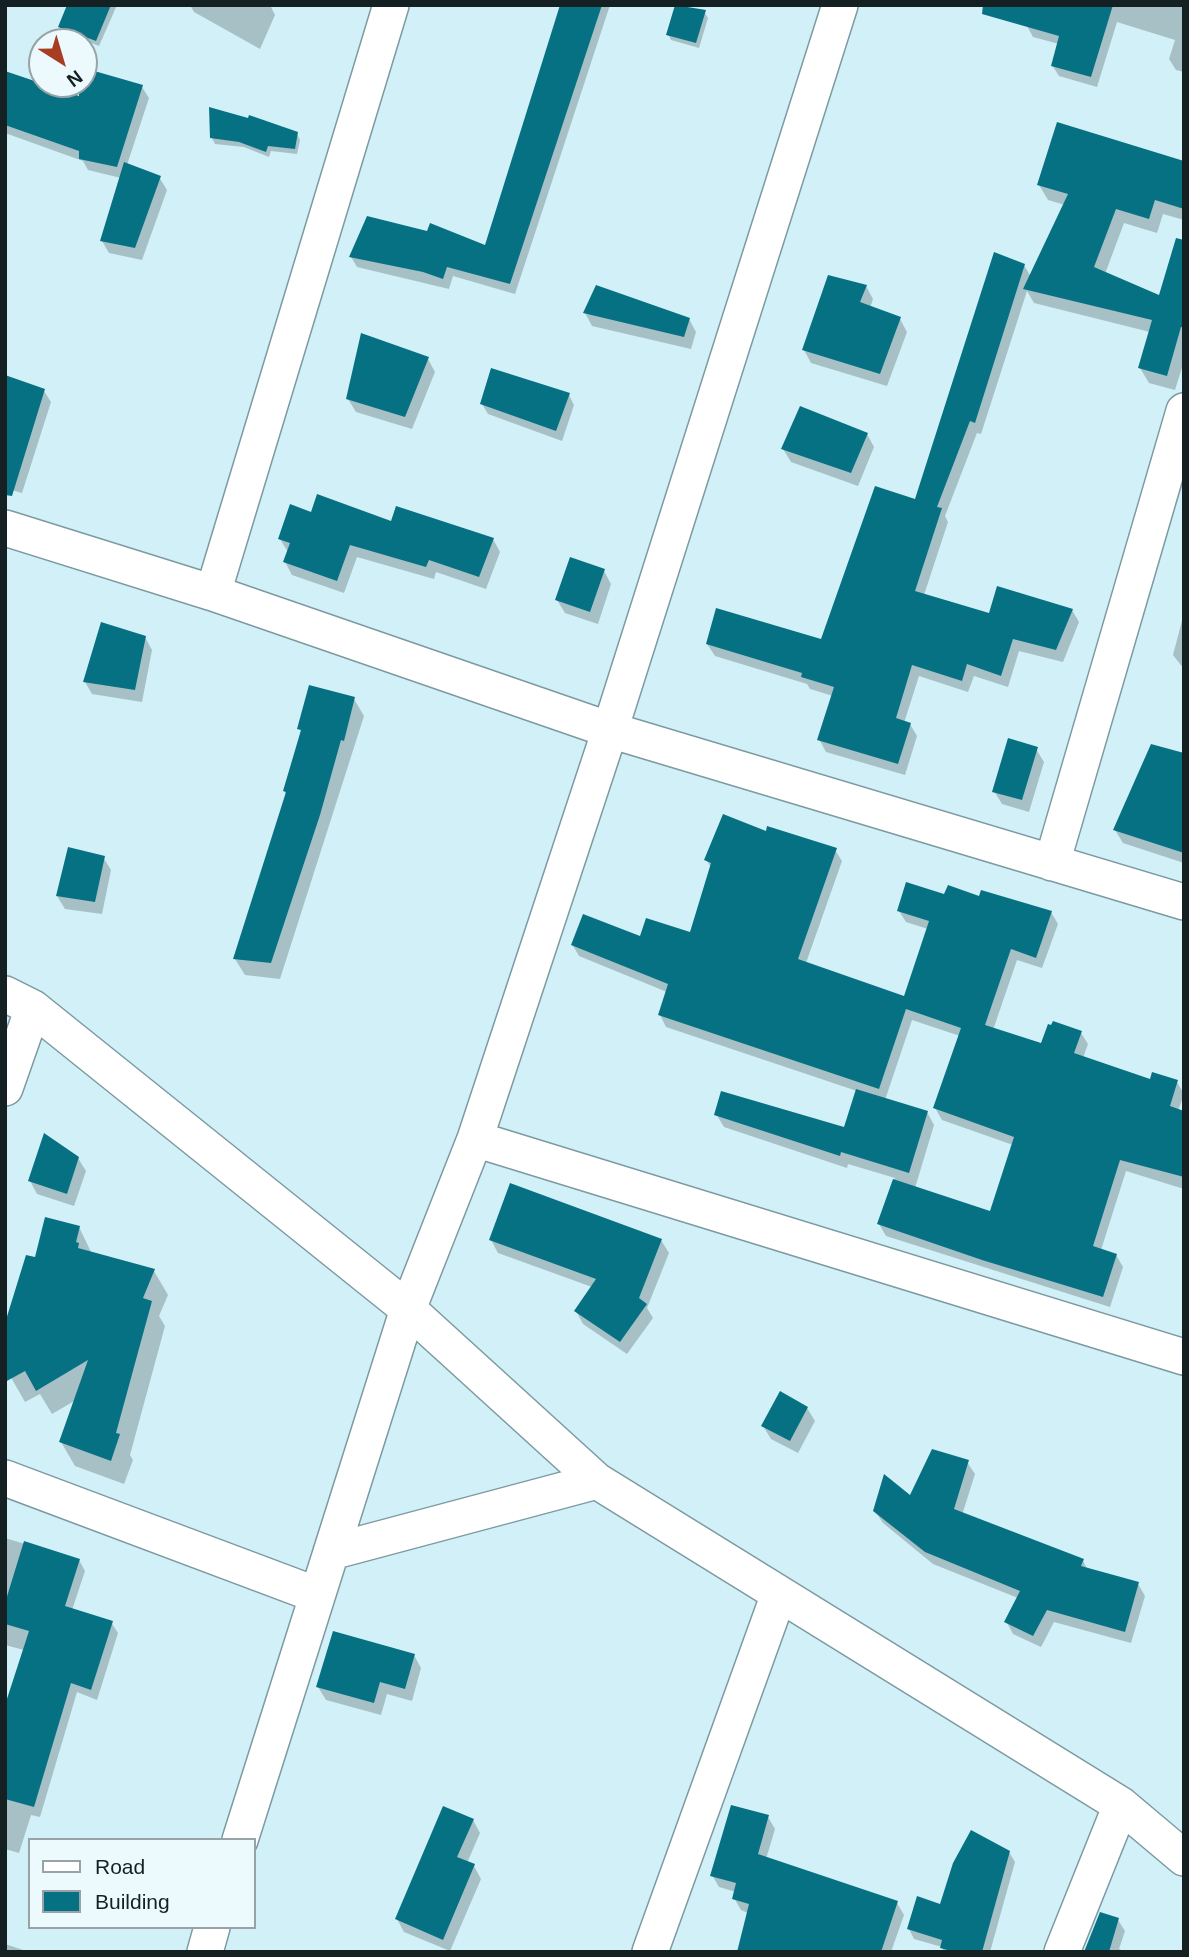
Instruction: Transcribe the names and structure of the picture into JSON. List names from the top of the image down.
{
  "legend": ["Road", "Building"],
  "north": "bottom right"
}
